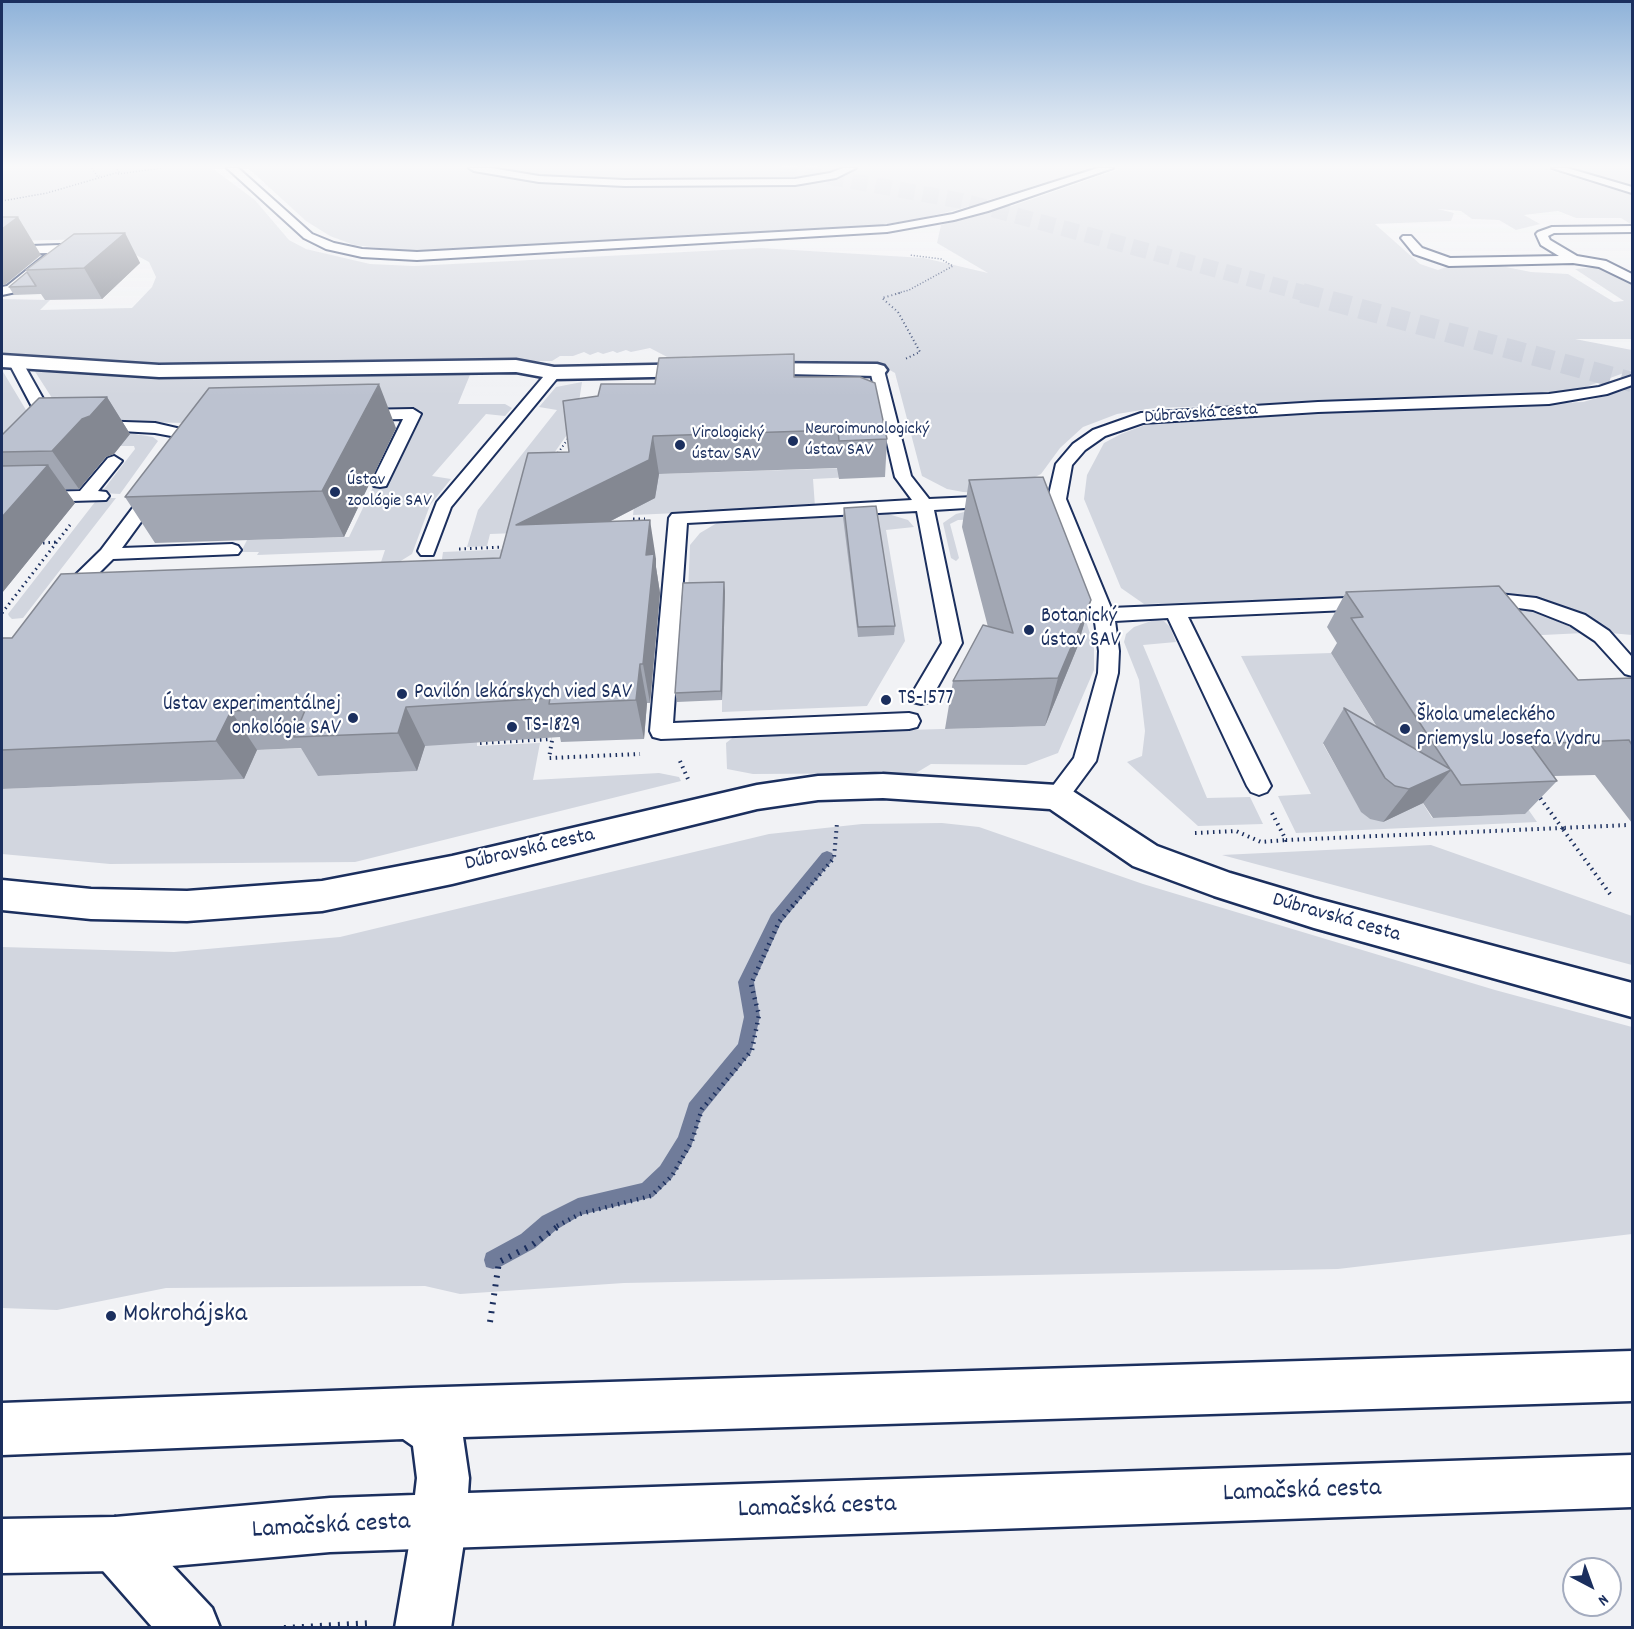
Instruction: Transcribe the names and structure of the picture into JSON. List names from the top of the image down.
{
  "streets": {
    "street": ["Dúbravská cesta", "Lamačská cesta"]
  },
  "places": [
    "Neuroimunologický ústav SAV",
    "Virologický ústav SAV",
    "Ústav zoológie SAV",
    "Botanický ústav SAV",
    "Pavilón lekárskych vied SAV",
    "TS-1577",
    "Ústav experimentálnej onkológie SAV",
    "TS-1829",
    "Škola umeleckého priemyslu Josefa Vydru",
    "Mokrohájska"
  ],
  "north": "bottom right"
}
